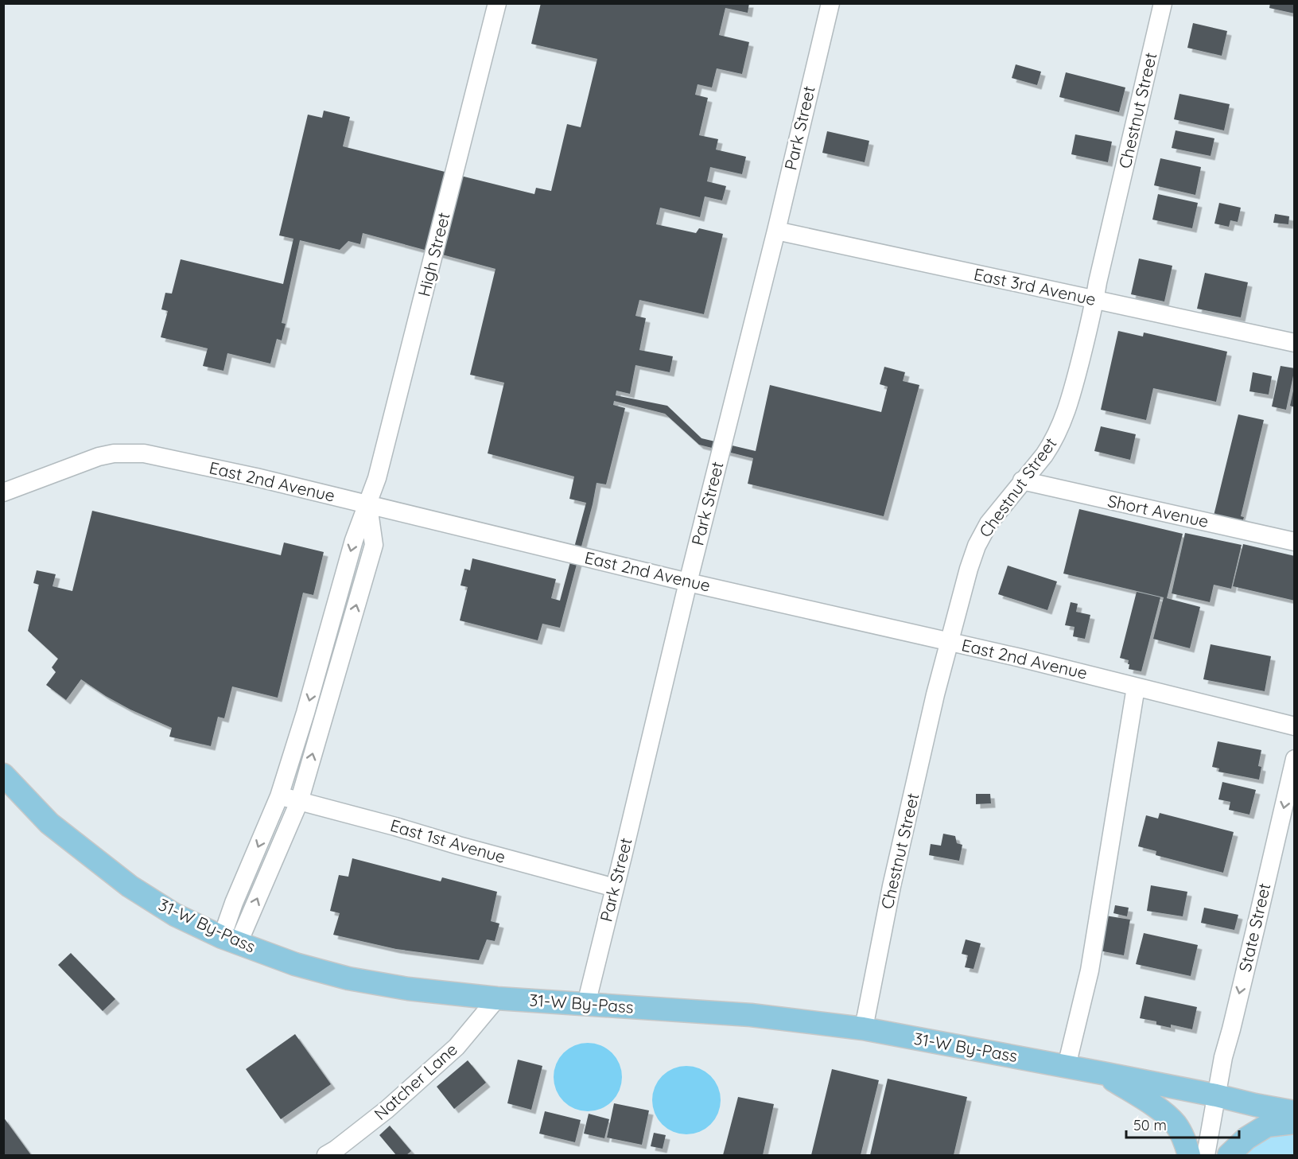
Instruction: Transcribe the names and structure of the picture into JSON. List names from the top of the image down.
{
  "streets": {
    "main road": ["31-W By-Pass"],
    "street": [
      "Chestnut Street",
      "Park Street",
      "High Street",
      "East 3rd Avenue",
      "East 2nd Avenue",
      "Short Avenue",
      "East 1st Avenue",
      "State Street",
      "Natcher Lane"
    ]
  },
  "crossings": [
    ["Chestnut Street", "East 3rd Avenue"],
    ["Chestnut Street", "East 2nd Avenue"],
    ["Chestnut Street", "Short Avenue"],
    ["Chestnut Street", "31-W By-Pass"],
    ["Park Street", "East 3rd Avenue"],
    ["Park Street", "East 2nd Avenue"],
    ["Park Street", "East 1st Avenue"],
    ["Park Street", "31-W By-Pass"],
    ["High Street", "East 2nd Avenue"],
    ["High Street", "East 1st Avenue"],
    ["High Street", "31-W By-Pass"],
    ["31-W By-Pass", "State Street"],
    ["31-W By-Pass", "Natcher Lane"]
  ],
  "scale_bar": "50 m"
}
